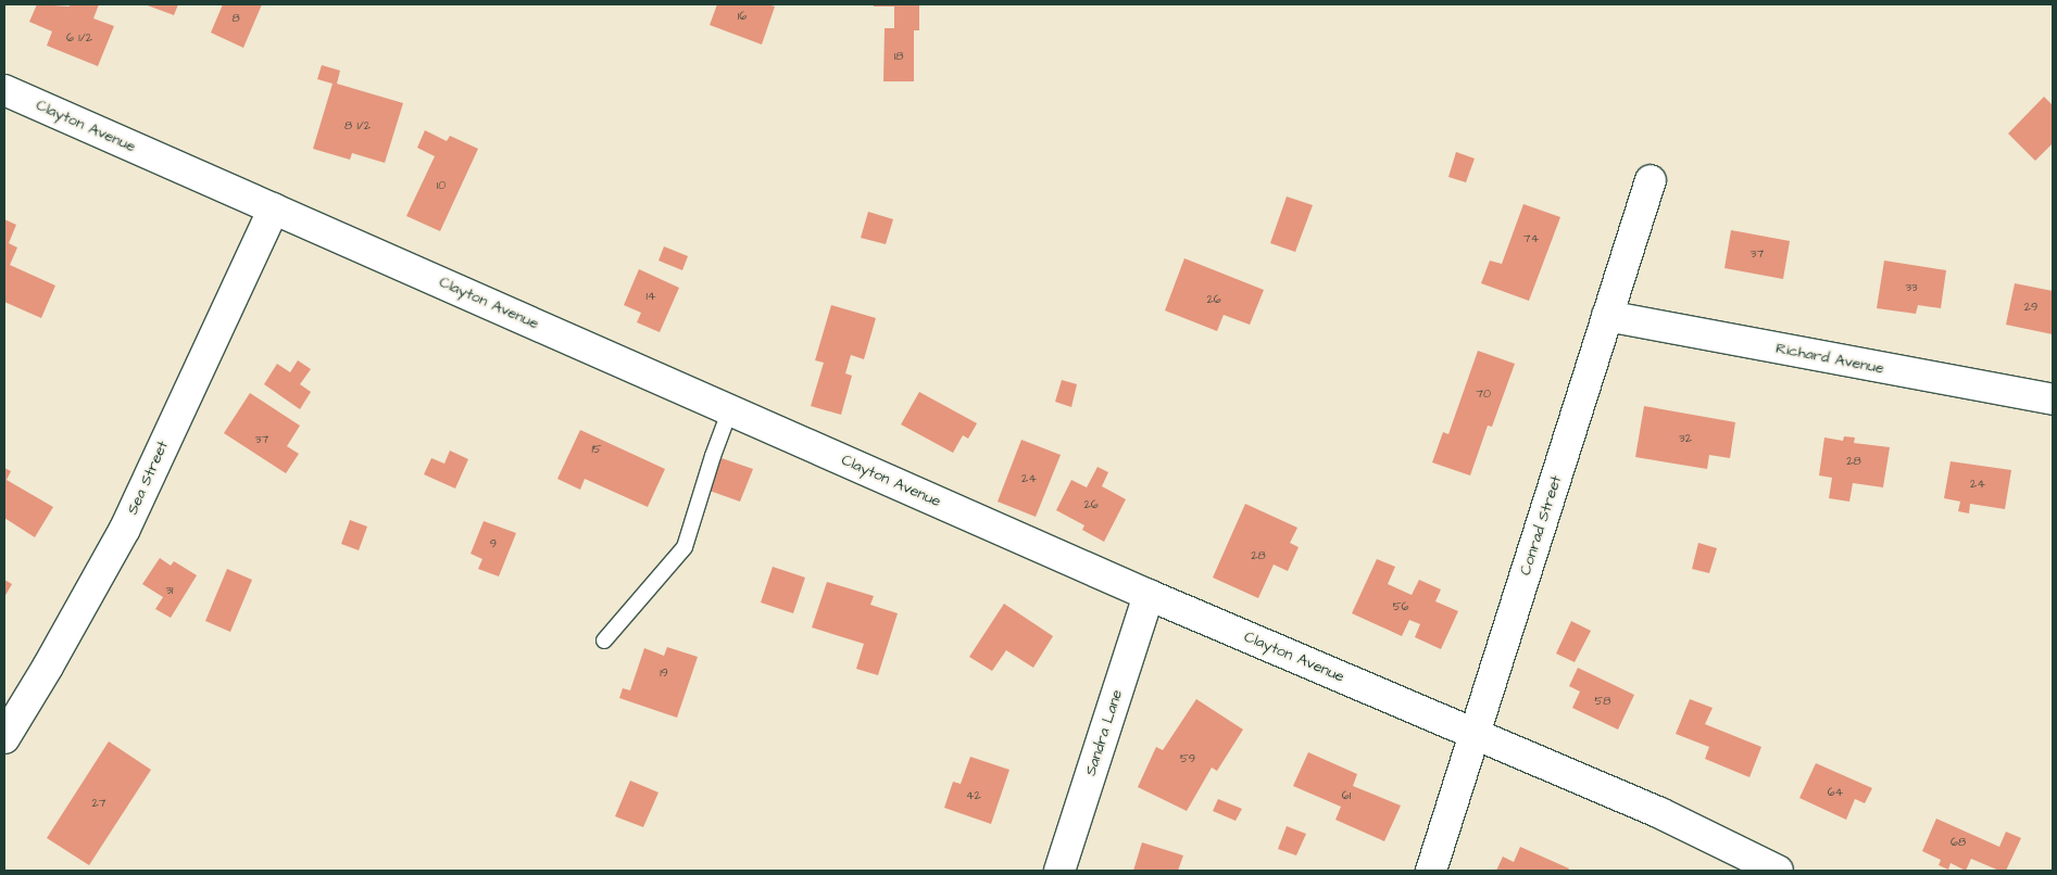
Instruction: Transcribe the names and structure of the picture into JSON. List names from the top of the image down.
{
  "streets": {
    "street": [
      "Clayton Avenue",
      "Richard Avenue",
      "Sea Street",
      "Conrad Street",
      "Sandra Lane"
    ]
  },
  "crossings": [
    ["Clayton Avenue", "Sea Street"],
    ["Clayton Avenue", "Conrad Street"],
    ["Clayton Avenue", "Sandra Lane"],
    ["Richard Avenue", "Conrad Street"]
  ],
  "house_numbers": [
    "16",
    "8",
    "6 1/2",
    "18",
    "8 1/2",
    "10",
    "74",
    "37",
    "33",
    "14",
    "26",
    "29",
    "70",
    "32",
    "37",
    "15",
    "28",
    "24",
    "24",
    "26",
    "9",
    "28",
    "31",
    "56",
    "19",
    "58",
    "59",
    "64",
    "42",
    "61",
    "27",
    "68"
  ]
}
